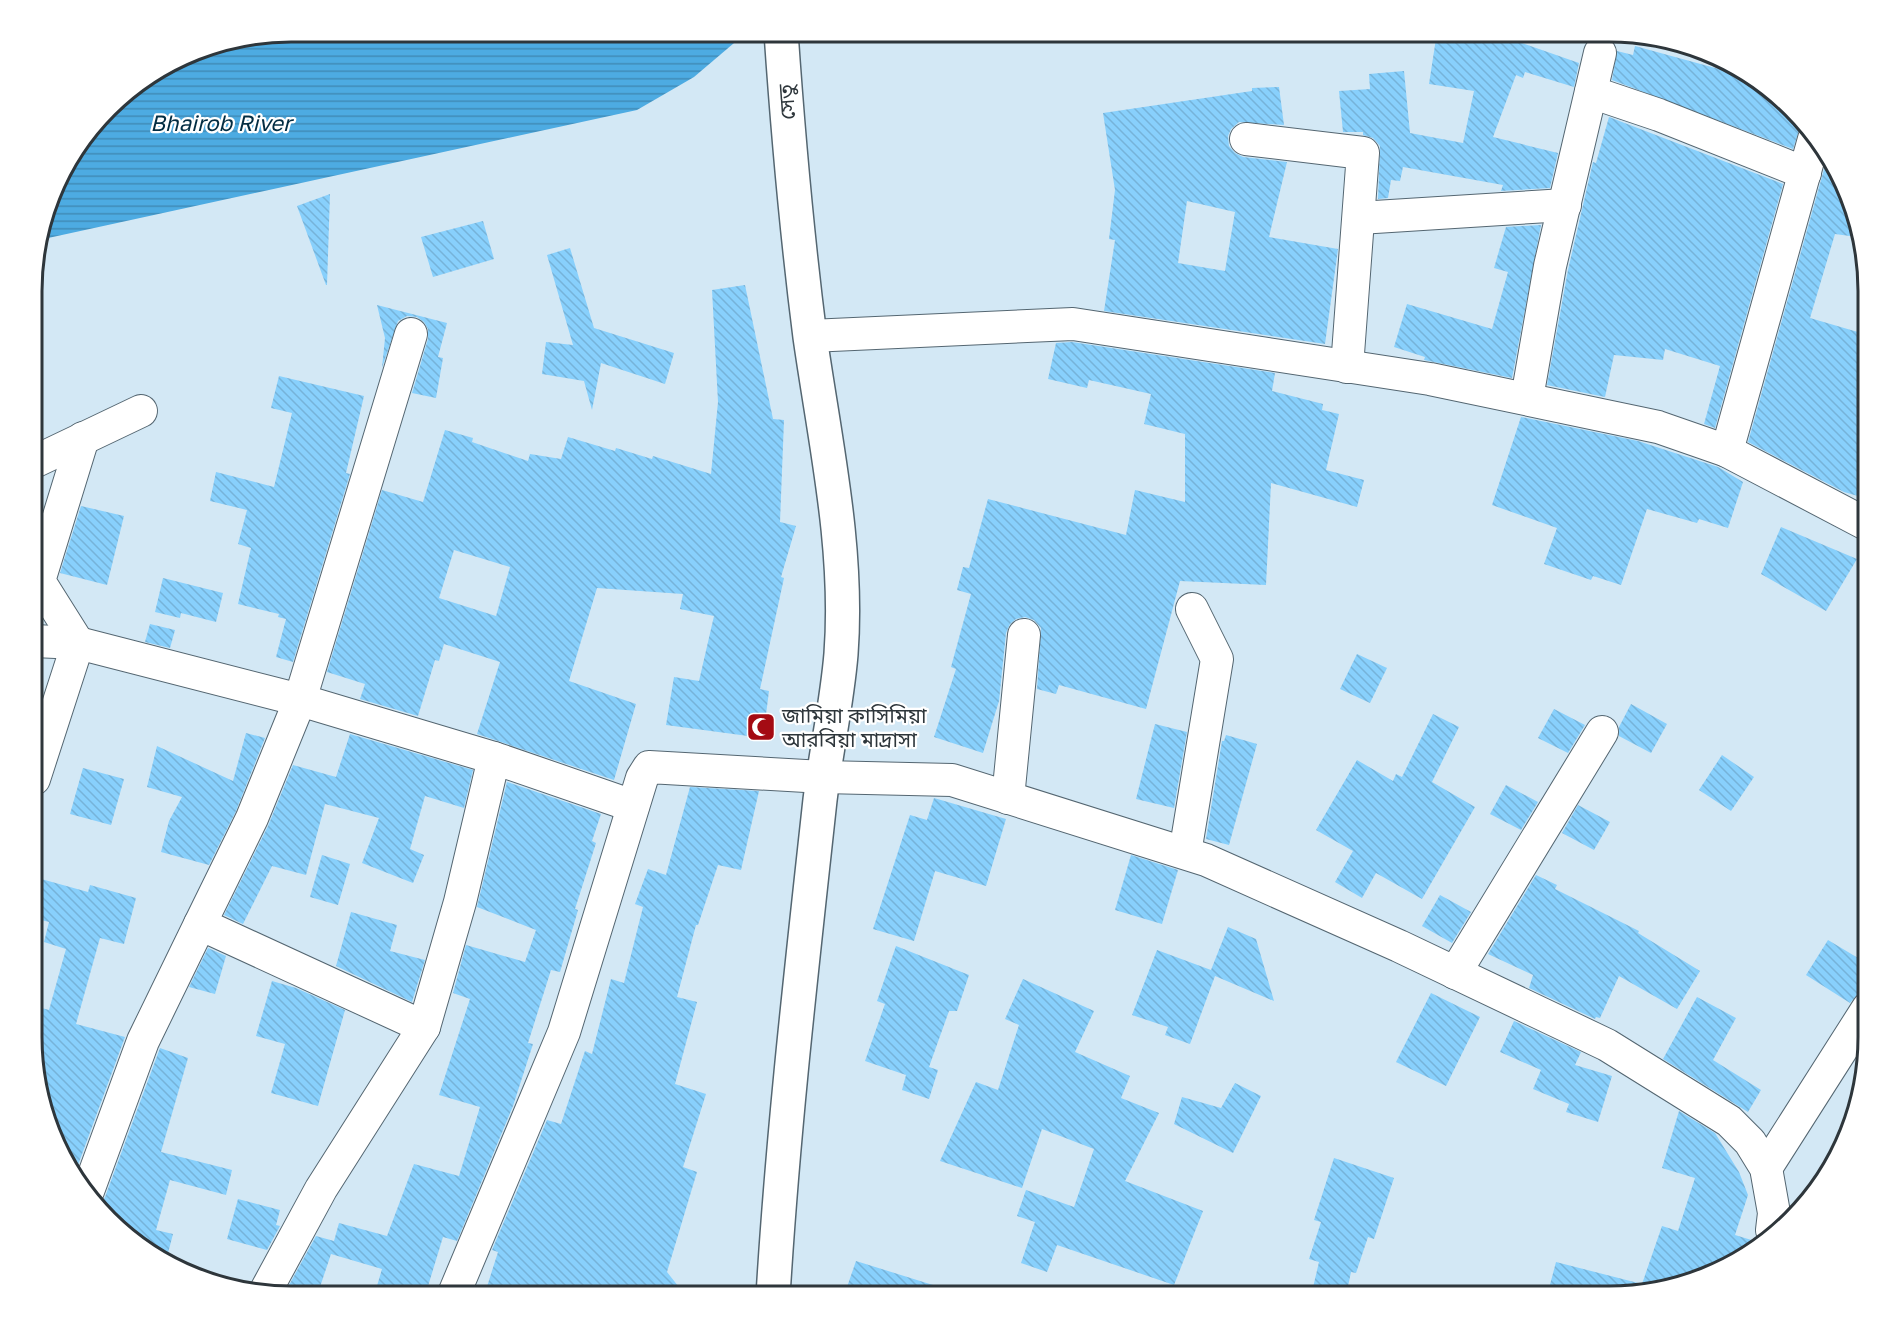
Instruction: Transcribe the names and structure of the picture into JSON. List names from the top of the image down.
{
  "streets": {
    "highway": ["সেতু"]
  },
  "water": ["Bhairob River"],
  "places": {
    "mosque": ["জামিয়া কাসিমিয়া আরবিয়া মাদ্রাসা"]
  }
}
